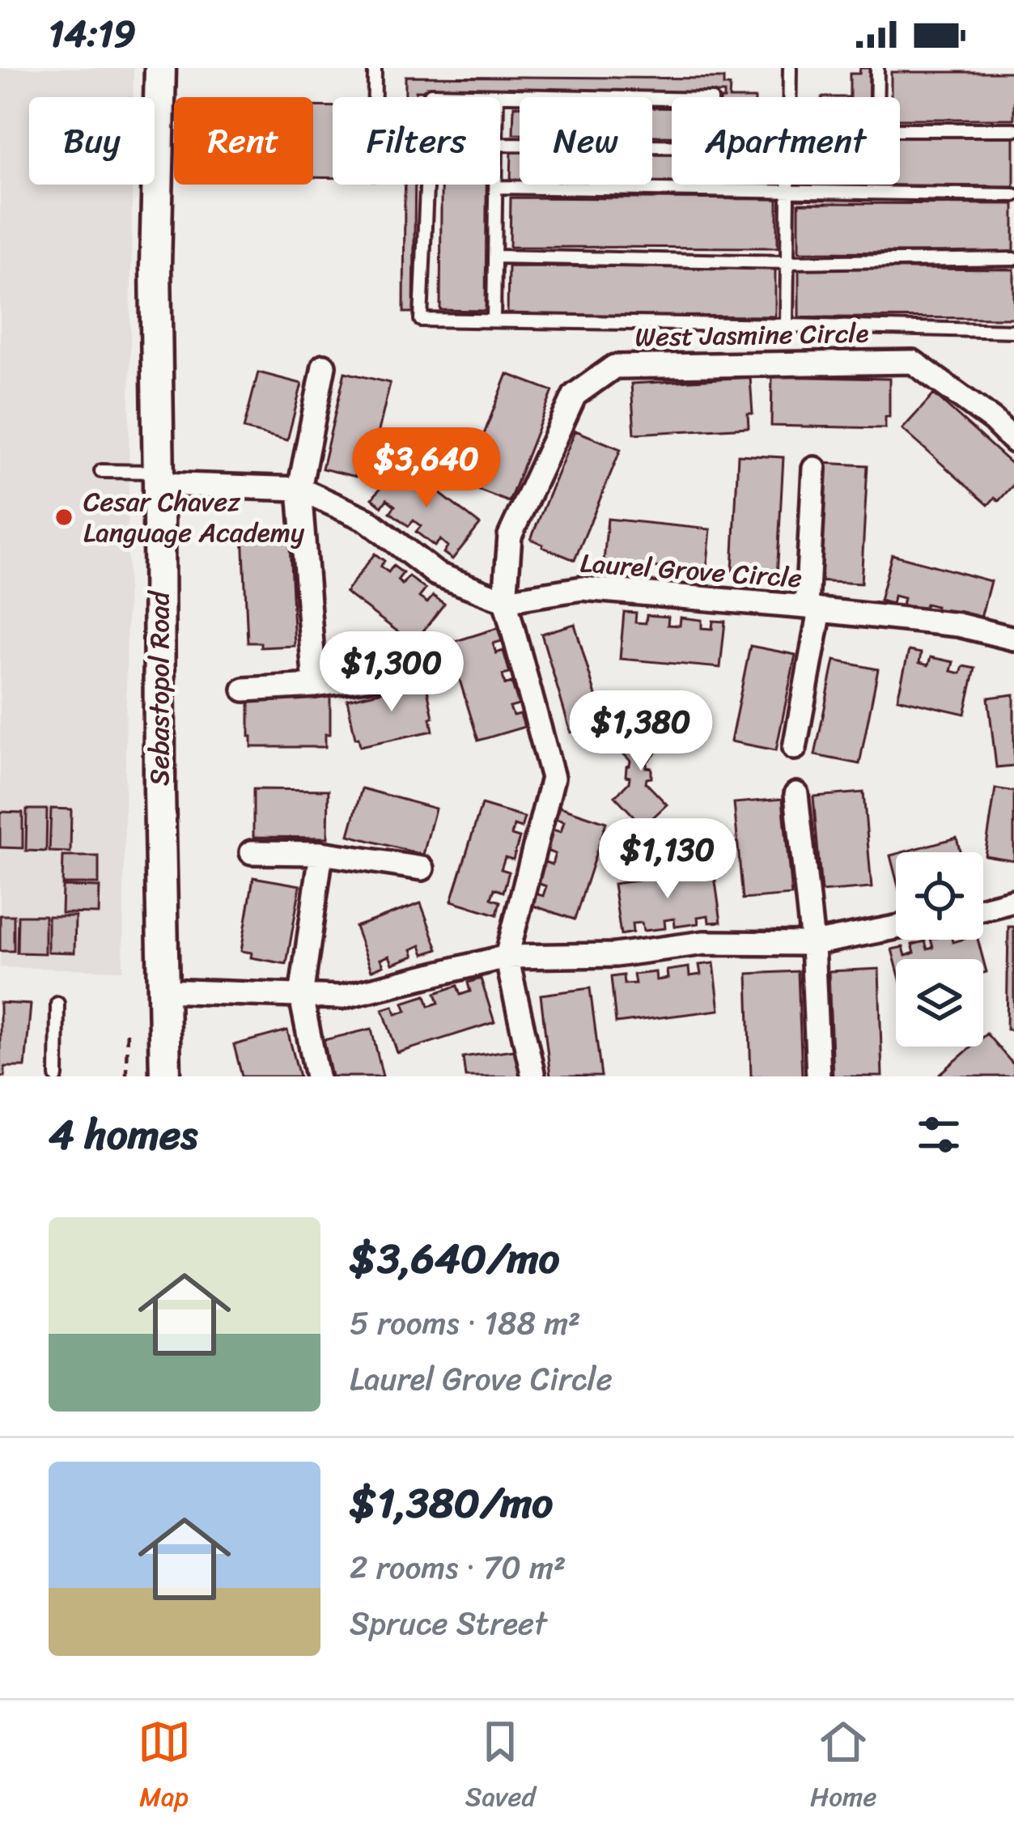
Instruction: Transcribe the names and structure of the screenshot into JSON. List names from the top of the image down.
{
  "streets": {
    "main road": ["Sebastopol Road"],
    "street": ["West Jasmine Circle", "Laurel Grove Circle"]
  },
  "crossings": [
    ["West Jasmine Circle", "Laurel Grove Circle"]
  ],
  "places": ["Cesar Chavez Language Academy"],
  "page": {
    "status": "14:19",
    "chip": [
      "Buy",
      "Rent",
      "Filters",
      "New",
      "Apartment"
    ],
    "price": [
      "$3,640",
      "$1,300",
      "$1,380",
      "$1,130"
    ],
    "heading": "4 homes",
    "list": [
      {
        "name": "$3,640/mo",
        "note": "5 rooms · 188 m² · Laurel Grove Circle"
      },
      {
        "name": "$1,380/mo",
        "note": "2 rooms · 70 m² · Spruce Street"
      }
    ],
    "tabs": ["Map", "Saved", "Home"]
  }
}
